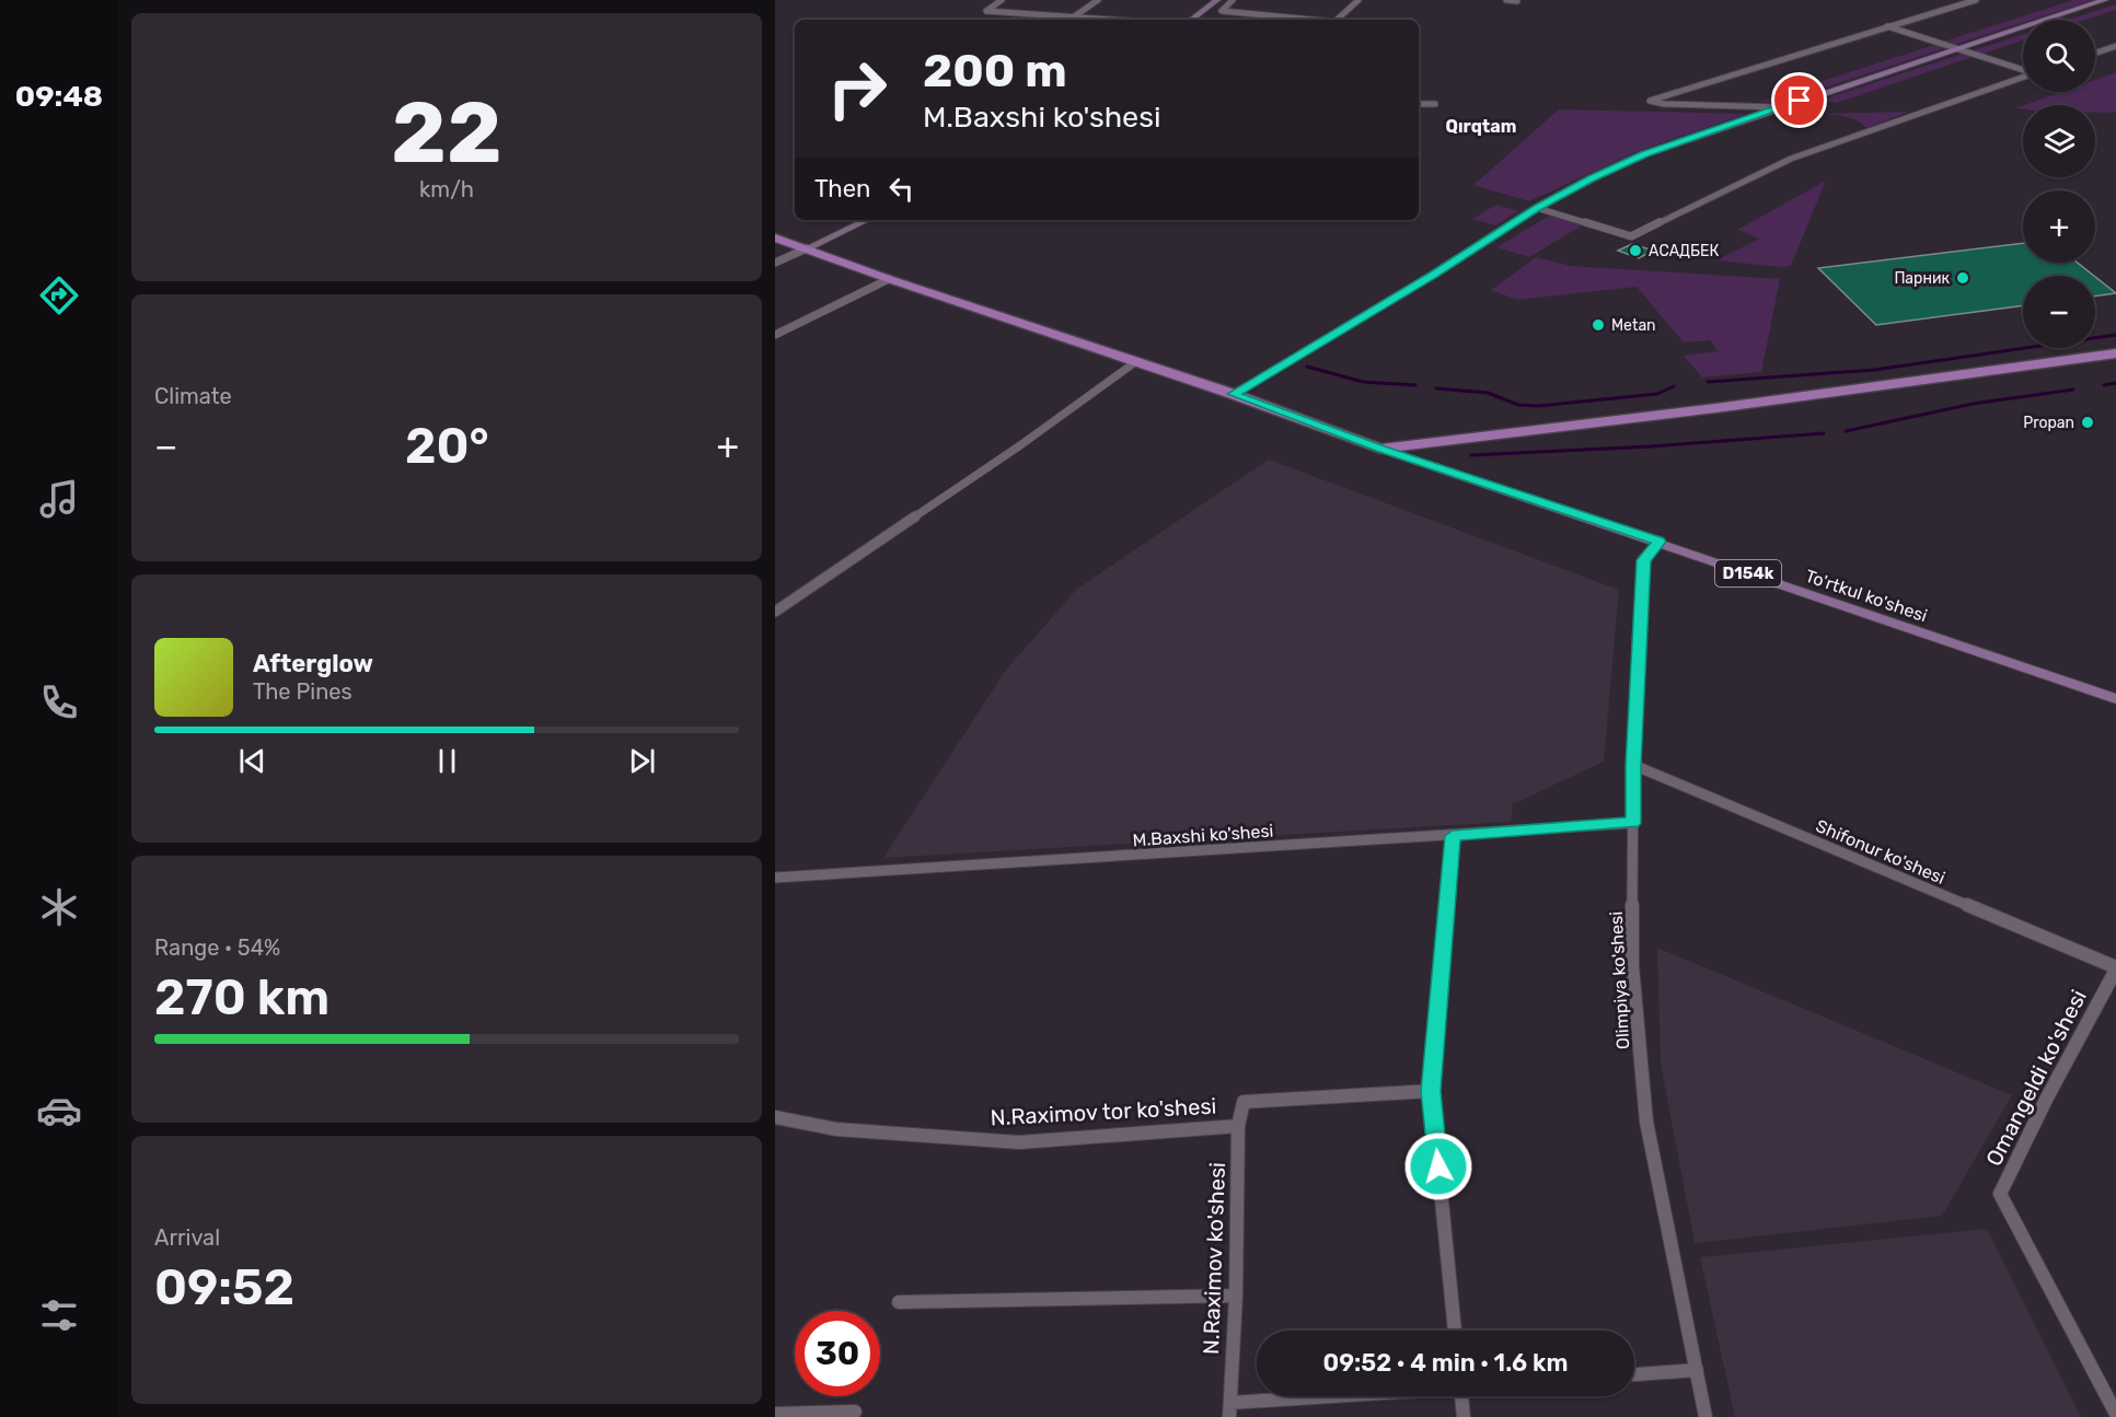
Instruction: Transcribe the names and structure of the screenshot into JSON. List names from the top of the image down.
{
  "streets": {
    "main road": ["D154k", "To'rtkul ko'shesi"],
    "street": [
      "M.Baxshi ko'shesi",
      "Shifonur ko'shesi",
      "Olimpiya ko'shesi",
      "Omangeldi ko'shesi",
      "N.Raximov tor ko'shesi",
      "N.Raximov ko'shesi"
    ]
  },
  "crossings": [
    ["To'rtkul ko'shesi", "Olimpiya ko'shesi"],
    ["M.Baxshi ko'shesi", "Olimpiya ko'shesi"],
    ["Shifonur ko'shesi", "Olimpiya ko'shesi"],
    ["Shifonur ko'shesi", "Omangeldi ko'shesi"],
    ["N.Raximov tor ko'shesi", "N.Raximov ko'shesi"]
  ],
  "districts": ["Qırqtam"],
  "places": [
    "АСАДБЕК",
    "Парник",
    "Metan",
    "Propan"
  ],
  "page": {
    "tabs": "09:48",
    "tile": [
      ["22", "km/h"],
      "Climate",
      ["Range · 54%", "270 km"],
      ["Arrival", "09:52"]
    ],
    "map_buttons": ["+", "−"],
    "turn": ["200 m", "M.Baxshi ko'shesi"],
    "then": "Then",
    "heat": ["−", "20°", "+"],
    "song": ["Afterglow", "The Pines"],
    "limit": "30",
    "trip": "09:52 · 4 min · 1.6 km"
  }
}
